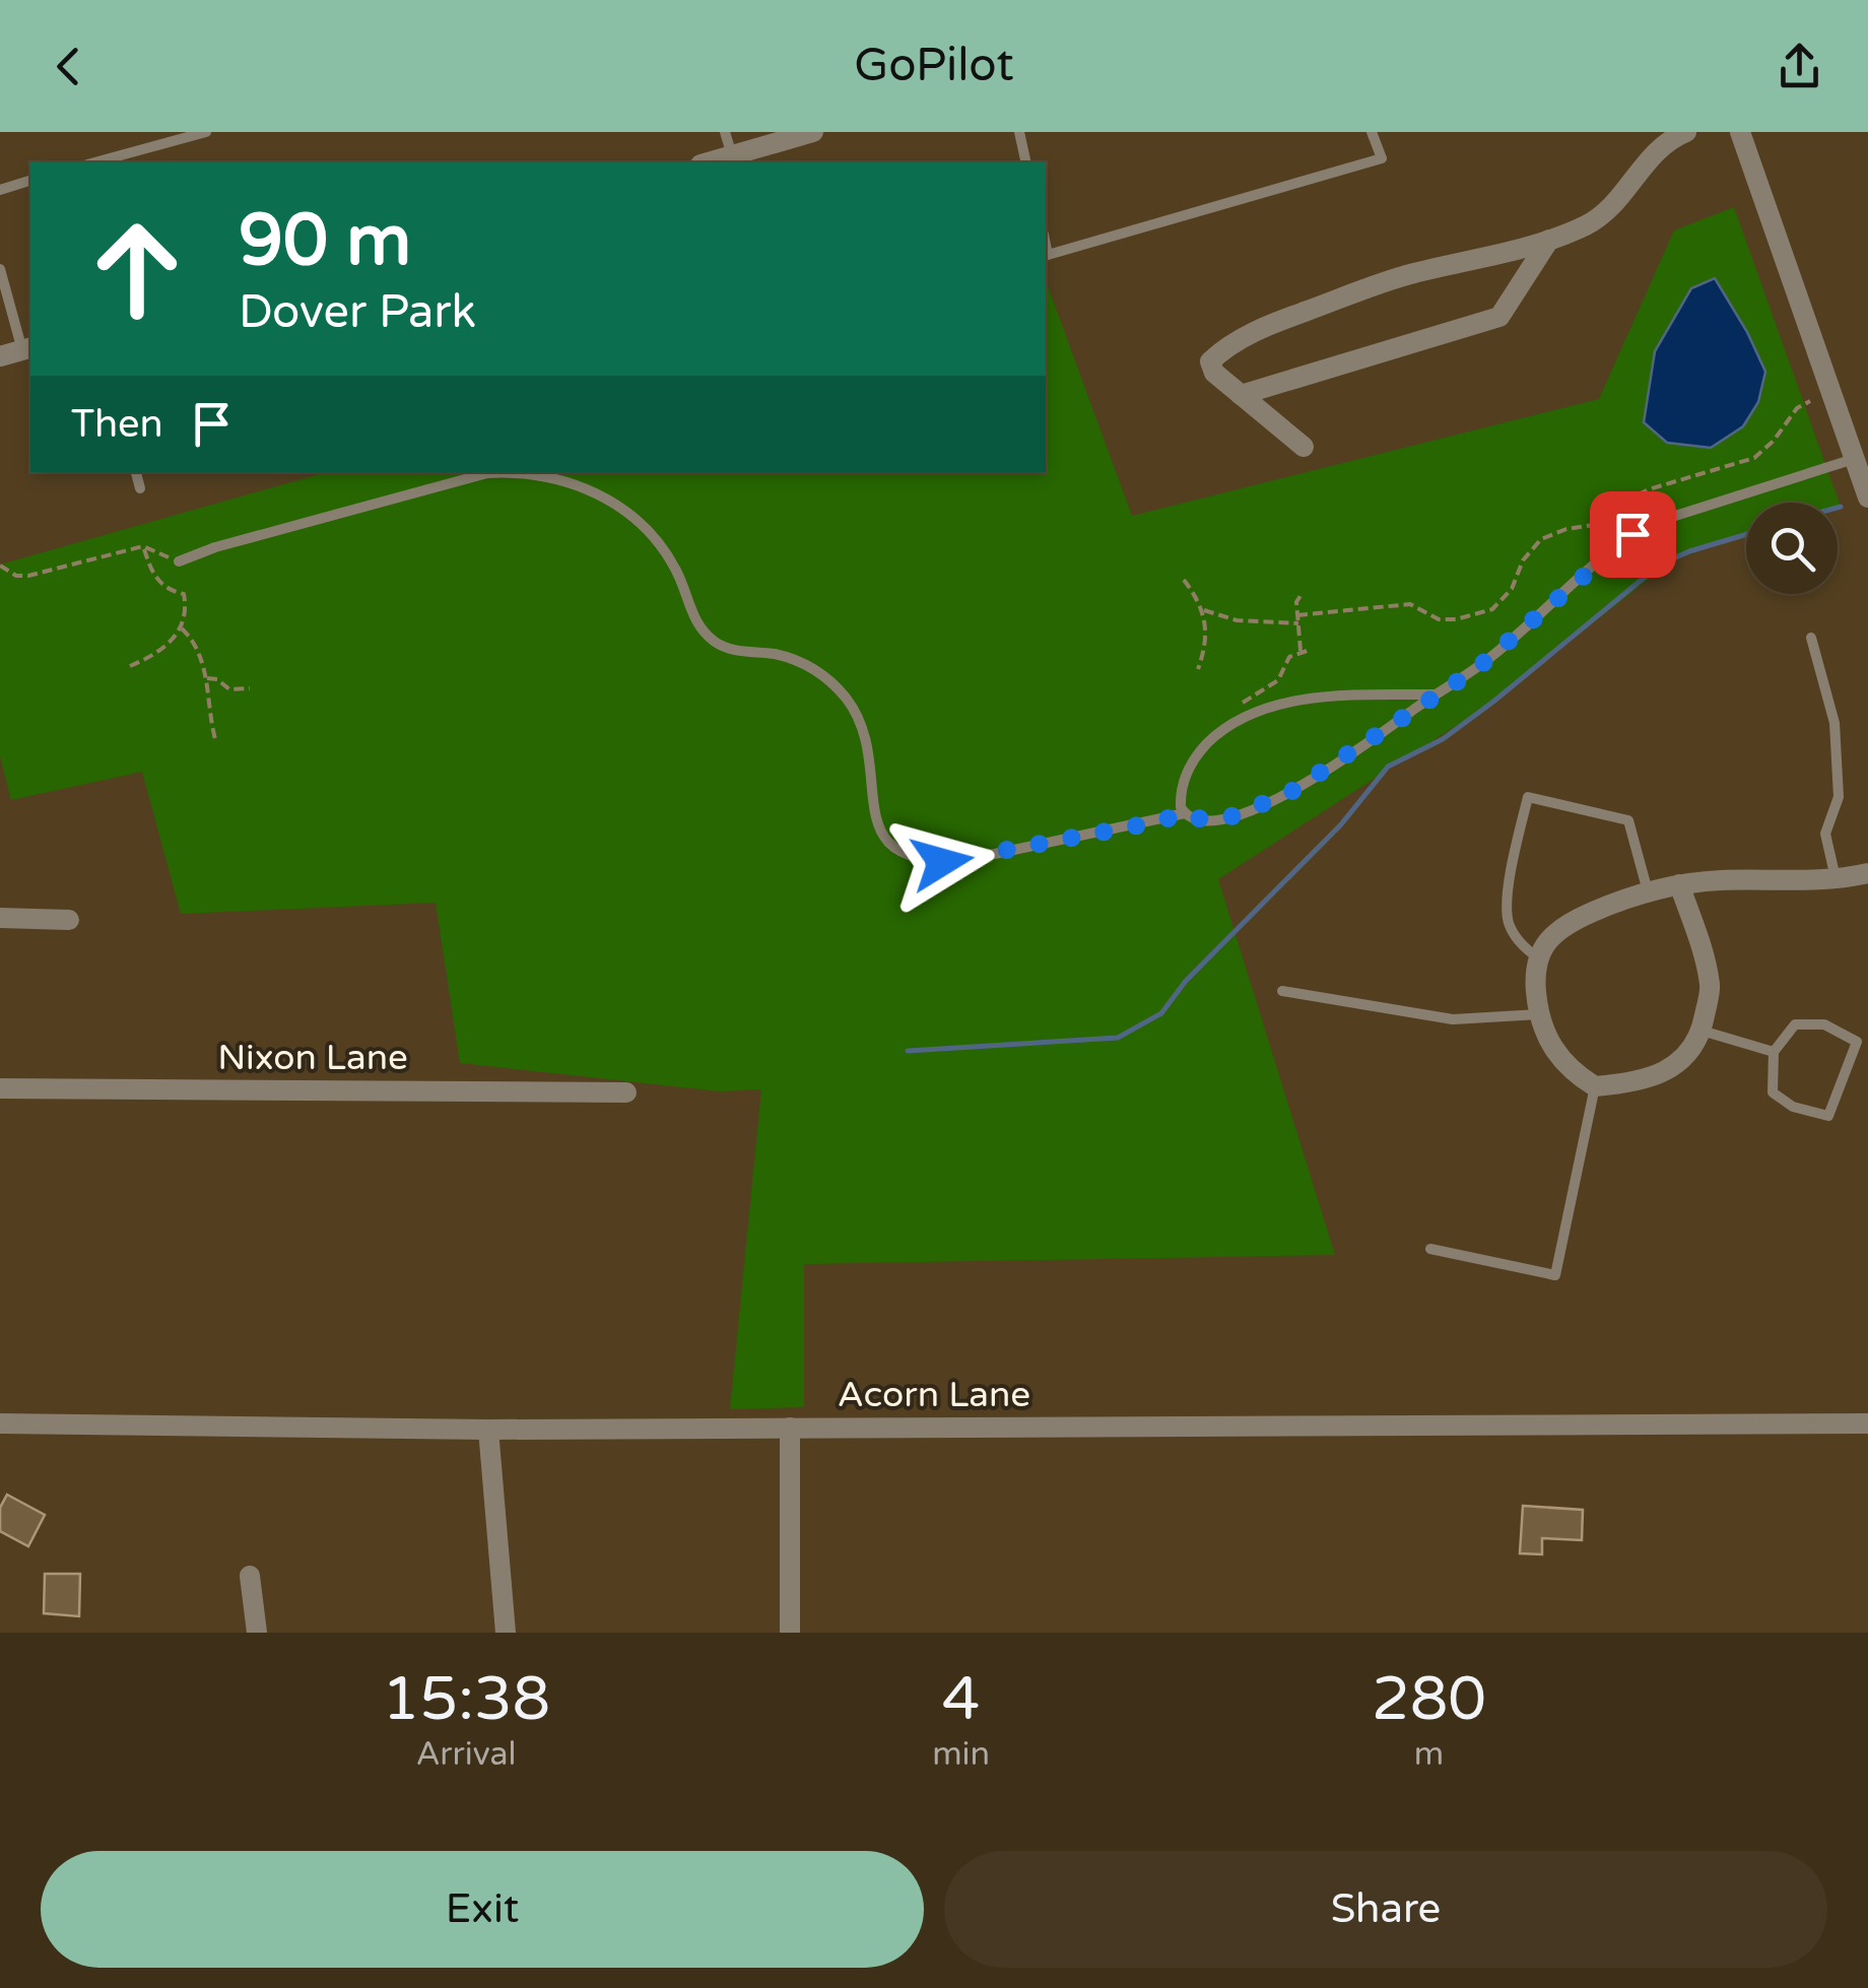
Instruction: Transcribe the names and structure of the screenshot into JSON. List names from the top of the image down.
{
  "streets": {
    "street": ["Nixon Lane", "Acorn Lane"]
  },
  "page": {
    "header": "GoPilot",
    "turn": ["90 m", "Dover Park"],
    "then": "Then",
    "eta": [
      "15:38",
      "Arrival",
      "4",
      "min",
      "280",
      "m"
    ],
    "buttons": ["Exit", "Share"]
  }
}
